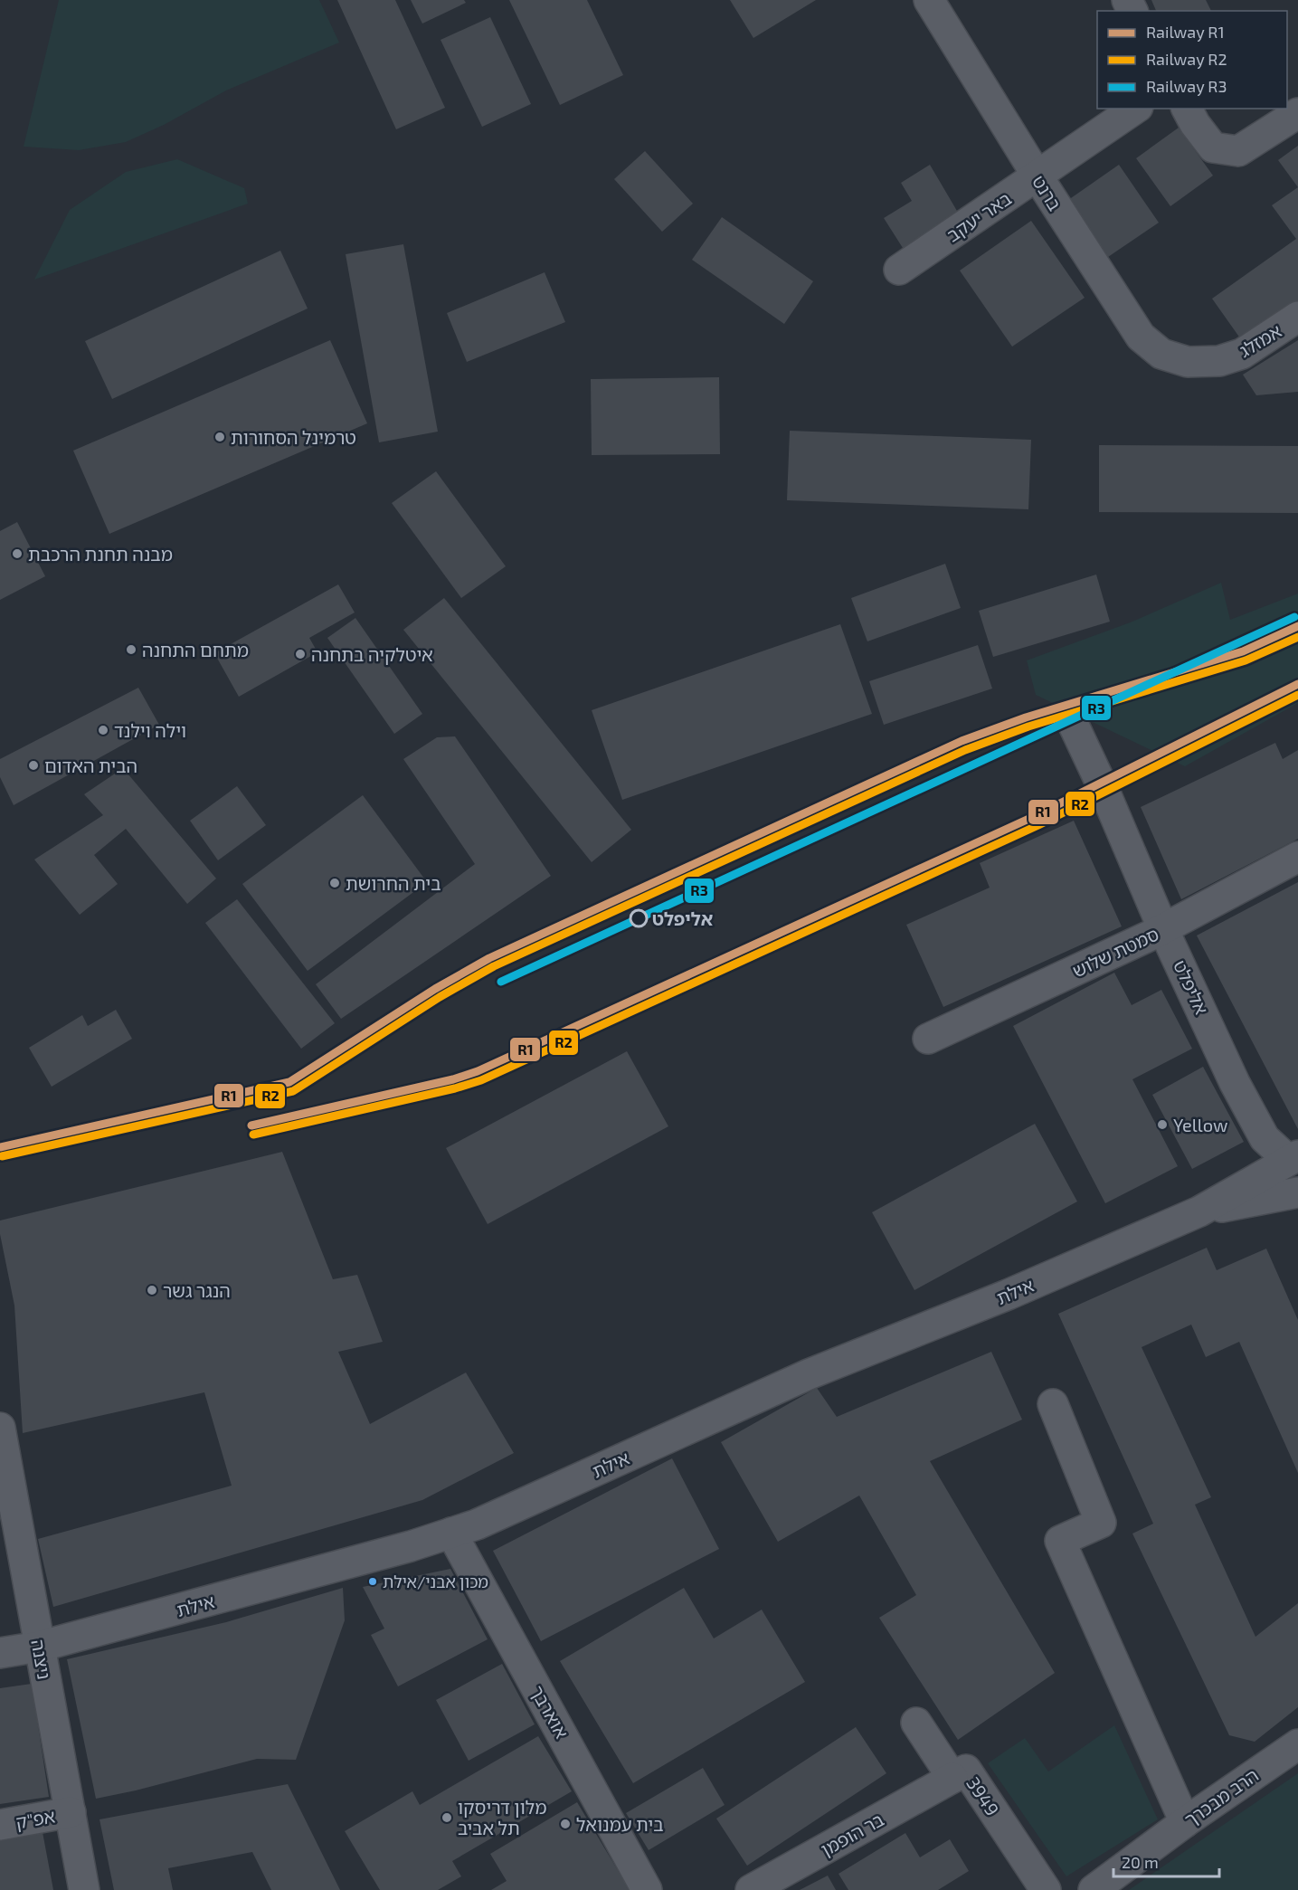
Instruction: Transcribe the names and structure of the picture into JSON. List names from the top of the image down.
{
  "streets": {
    "street": [
      "ברנט",
      "באר יעקב",
      "אמזלג",
      "סמטת שלוש",
      "אליפלט",
      "אילת",
      "ניצנה",
      "אוארבך",
      "3949",
      "הרב מבכרך",
      "אפ\"ק",
      "בר הופמן"
    ]
  },
  "crossings": [
    ["ברנט", "באר יעקב"],
    ["ברנט", "אמזלג"],
    ["סמטת שלוש", "אליפלט"],
    ["אליפלט", "אילת"],
    ["אילת", "ניצנה"],
    ["אילת", "אוארבך"],
    ["ניצנה", "אפ\"ק"],
    ["3949", "בר הופמן"]
  ],
  "places": [
    "טרמינל הסחורות",
    "מבנה תחנת הרכבת",
    "מתחם התחנה",
    "איטלקיה בתחנה",
    "וילה וילנד",
    "הבית האדום",
    "בית החרושת",
    "אליפלט",
    "Yellow",
    "הנגר גשר",
    "מכון אבני/אילת",
    "מלון דריסקו תל אביב",
    "בית עמנואל"
  ],
  "lines": ["rail line R3", "rail line R1", "rail line R2"],
  "legend": ["Railway R1", "Railway R2", "Railway R3"],
  "scale_bar": "20 m"
}
